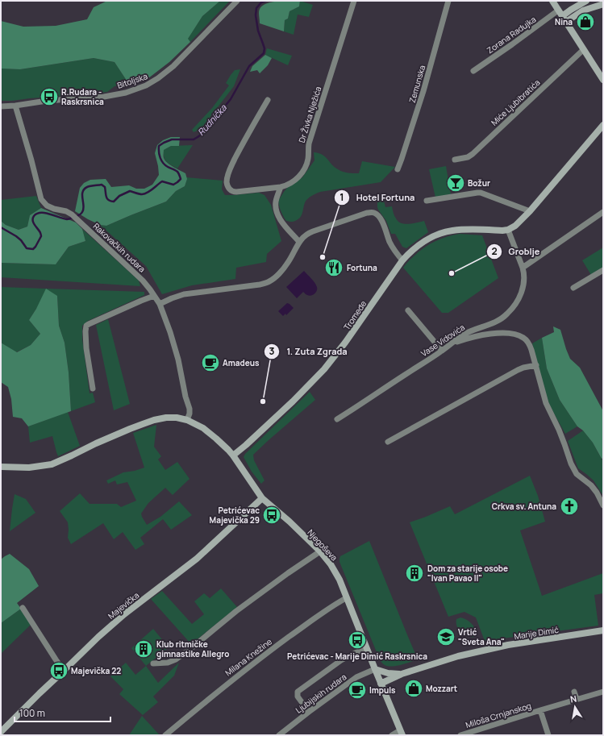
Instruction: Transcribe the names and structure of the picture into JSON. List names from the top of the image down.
{
  "streets": {
    "street": [
      "Zorana Radujka",
      "Bitoljska",
      "Zemunska",
      "Miće Ljubibratića",
      "Dr Živka Nježića",
      "Rakovačkih rudara",
      "Tromeđe",
      "Vase Vidovića",
      "Njegoševa",
      "Majevička",
      "Marije Dimić",
      "Milana Knežine",
      "Ljubijskih rudara",
      "Miloša Crnjanskog"
    ]
  },
  "crossings": [
    ["Bitoljska", "Rakovačkih rudara"],
    ["Rakovačkih rudara", "Njegoševa"],
    ["Tromeđe", "Vase Vidovića"],
    ["Tromeđe", "Njegoševa"],
    ["Njegoševa", "Majevička"],
    ["Njegoševa", "Marije Dimić"],
    ["Njegoševa", "Milana Knežine"],
    ["Njegoševa", "Ljubijskih rudara"]
  ],
  "water": ["Rudnička"],
  "places": {
    "shop": ["Nina", "Mozzart"],
    "bus stop": [
      "R.Rudara - Raskrsnica",
      "Petrićevac Majevička 29",
      "Petrićevac - Marije Dimić Raskrsnica",
      "Majevička 22"
    ],
    "bar": ["Božur"],
    "other": ["Hotel Fortuna", "Groblje", "1. Zuta Zgrada"],
    "restaurant": ["Fortuna"],
    "cafe": ["Amadeus", "Impuls"],
    "church": ["Crkva sv. Antuna"],
    "building": ["Dom za starije osobe \"Ivan Pavao II\"", "Klub ritmičke gimnastike Allegro"],
    "school or university": ["Vrtić \"Sveta Ana\""]
  },
  "scale_bar": "100 m",
  "north": "top"
}
